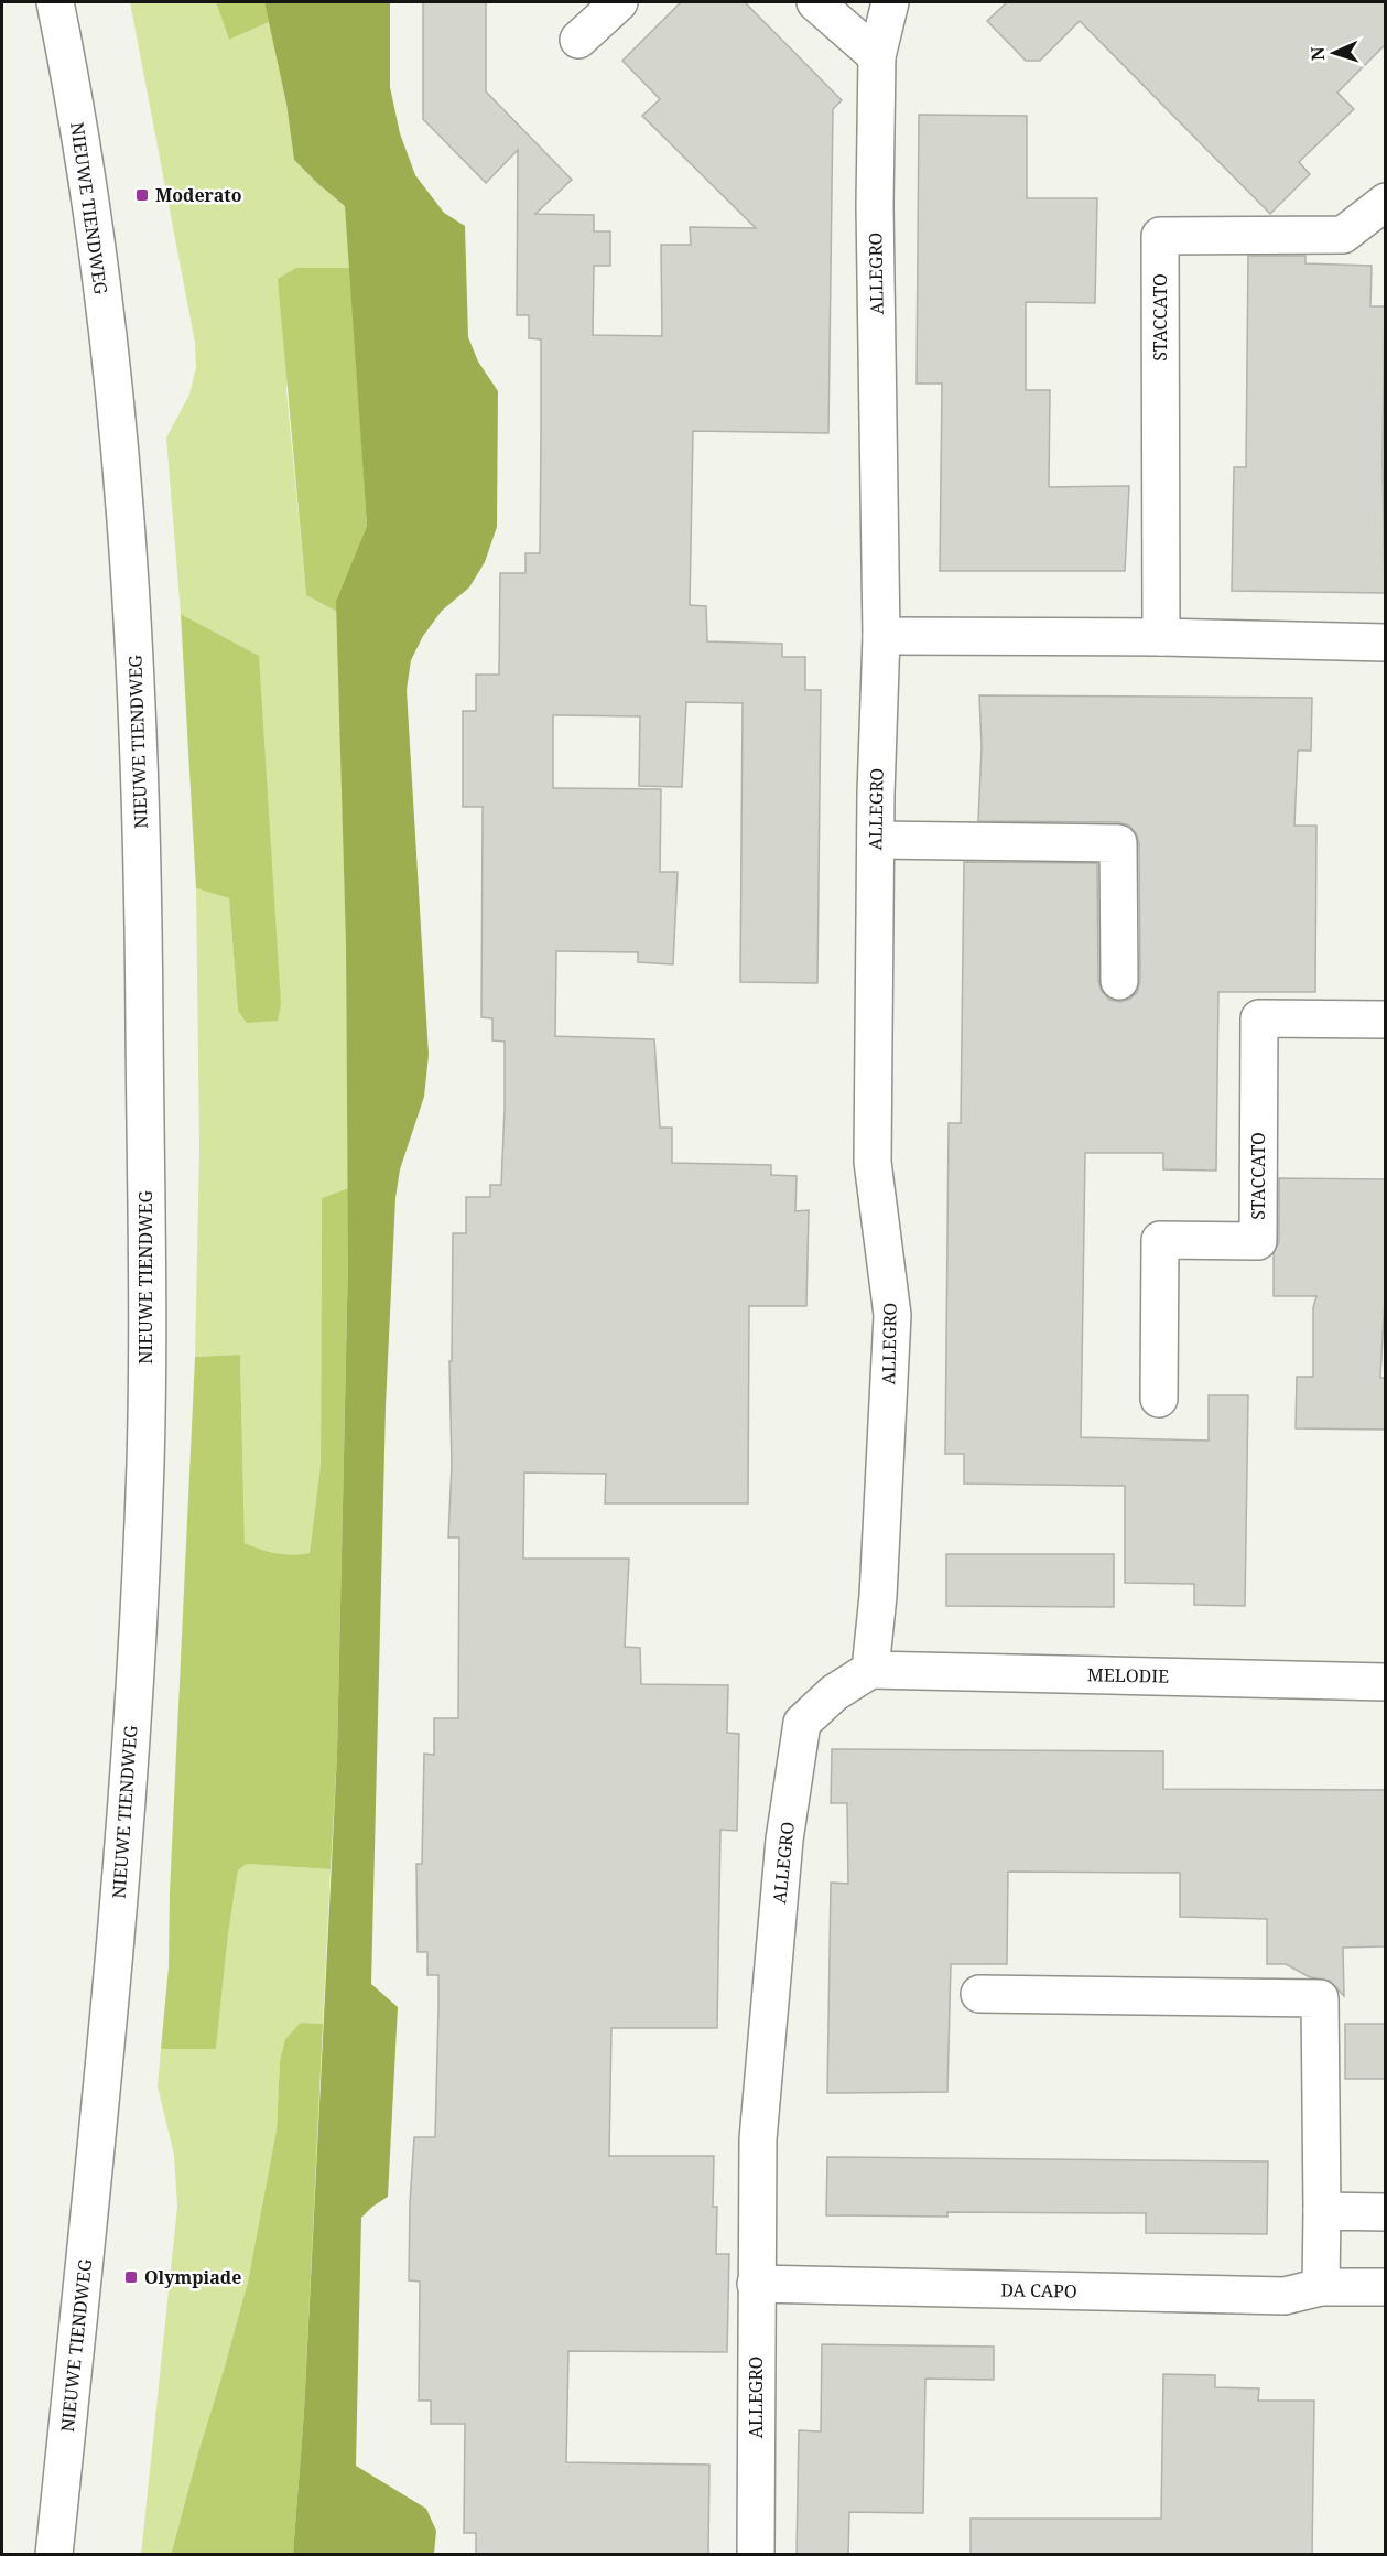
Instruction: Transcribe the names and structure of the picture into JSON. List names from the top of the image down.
{
  "streets": {
    "street": [
      "NIEUWE TIENDWEG",
      "ALLEGRO",
      "STACCATO",
      "MELODIE",
      "DA CAPO"
    ]
  },
  "crossings": [
    ["ALLEGRO", "MELODIE"],
    ["ALLEGRO", "DA CAPO"]
  ],
  "places": {
    "transit": ["Moderato", "Olympiade"]
  },
  "north": "left"
}
